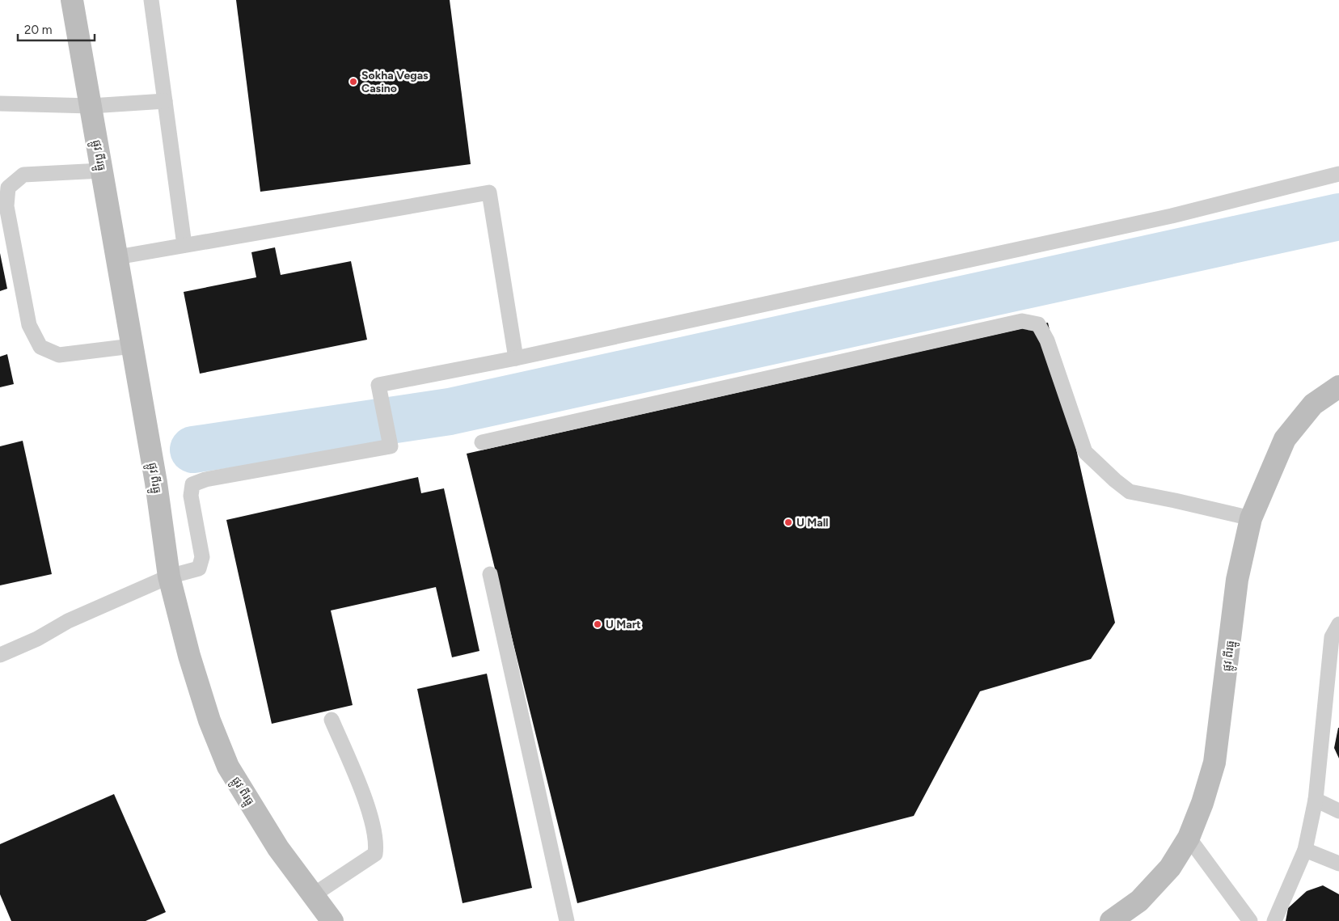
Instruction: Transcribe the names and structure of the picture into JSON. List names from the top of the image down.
{
  "streets": {
    "main road": ["ផ្លូវ ពីរធ្នូ"]
  },
  "places": ["Sokha Vegas Casino", "U Mall", "U Mart"],
  "scale_bar": "20 m"
}
